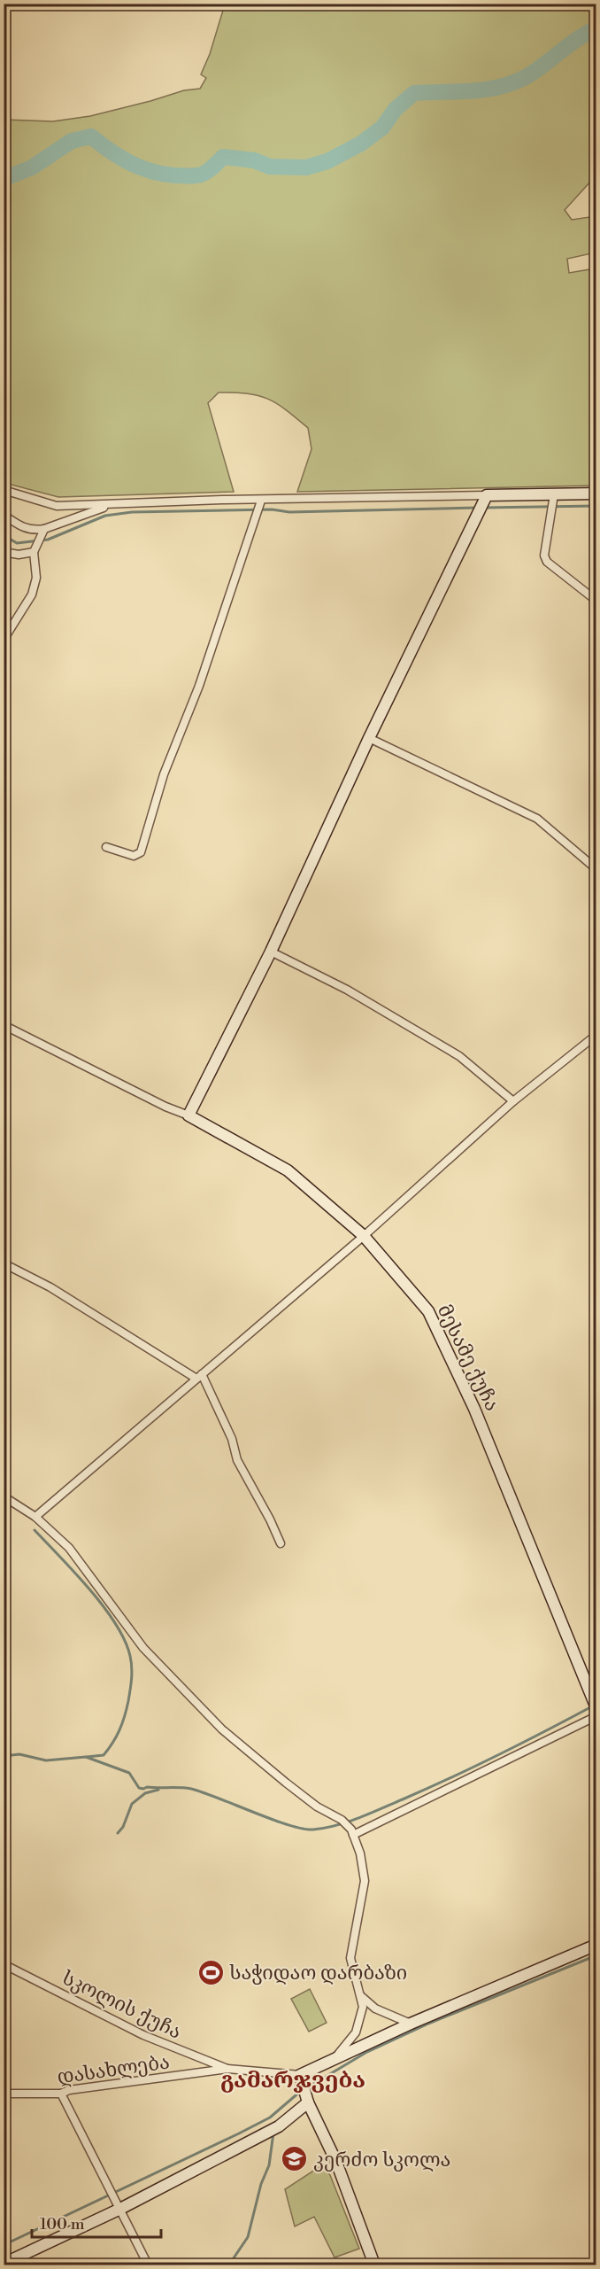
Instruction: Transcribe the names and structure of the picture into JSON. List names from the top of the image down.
{
  "streets": {
    "street": ["მესამე ქუჩა", "სკოლის ქუჩა", "დასახლება"]
  },
  "crossings": [
    ["სკოლის ქუჩა", "დასახლება"]
  ],
  "districts": ["გამარჯვება"],
  "places": {
    "sports": ["საჭიდაო დარბაზი"],
    "school or university": ["კერძო სკოლა"]
  },
  "scale_bar": "100 m"
}
